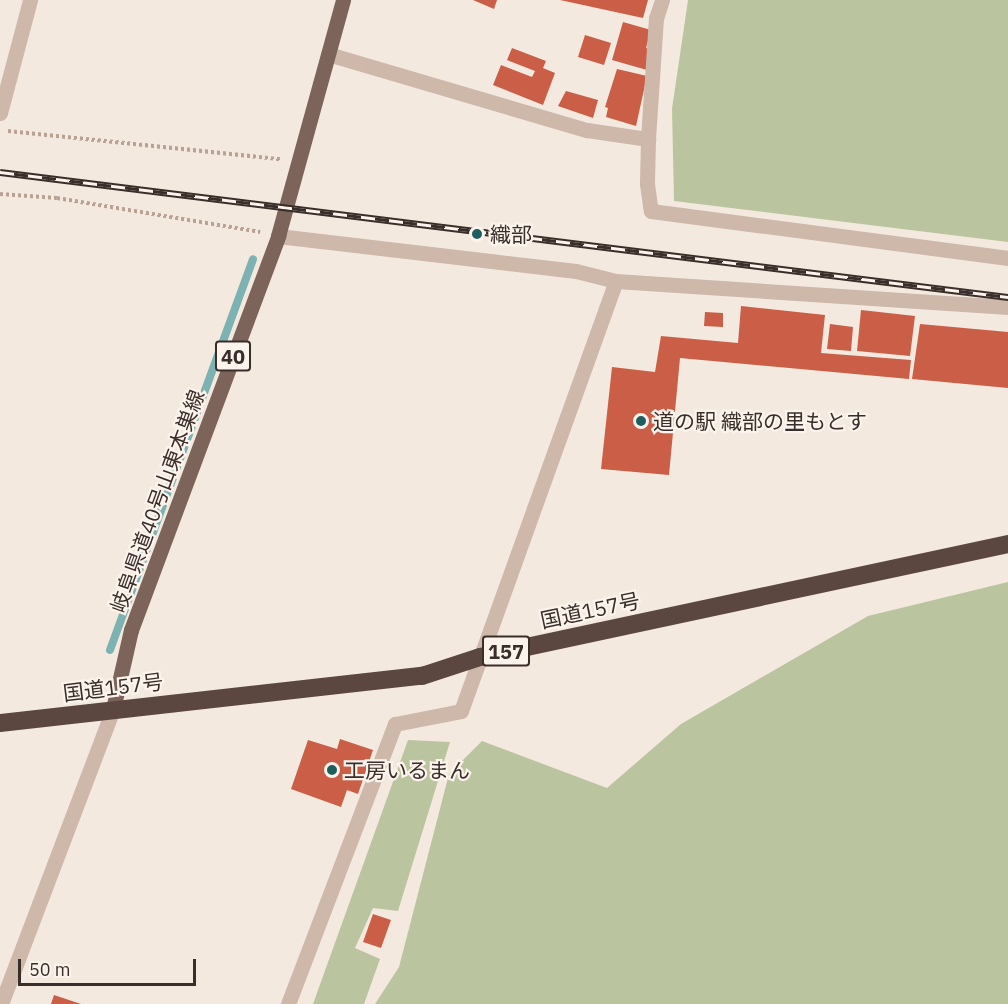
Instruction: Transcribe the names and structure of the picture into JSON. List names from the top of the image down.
{
  "streets": {
    "highway": ["国道157号", "157"],
    "main road": ["40", "岐阜県道40号山東本巣線"]
  },
  "crossings": [
    ["岐阜県道40号山東本巣線", "国道157号"]
  ],
  "places": ["織部", "道の駅 織部の里もとす", "工房いるまん"],
  "scale_bar": "50 m"
}
